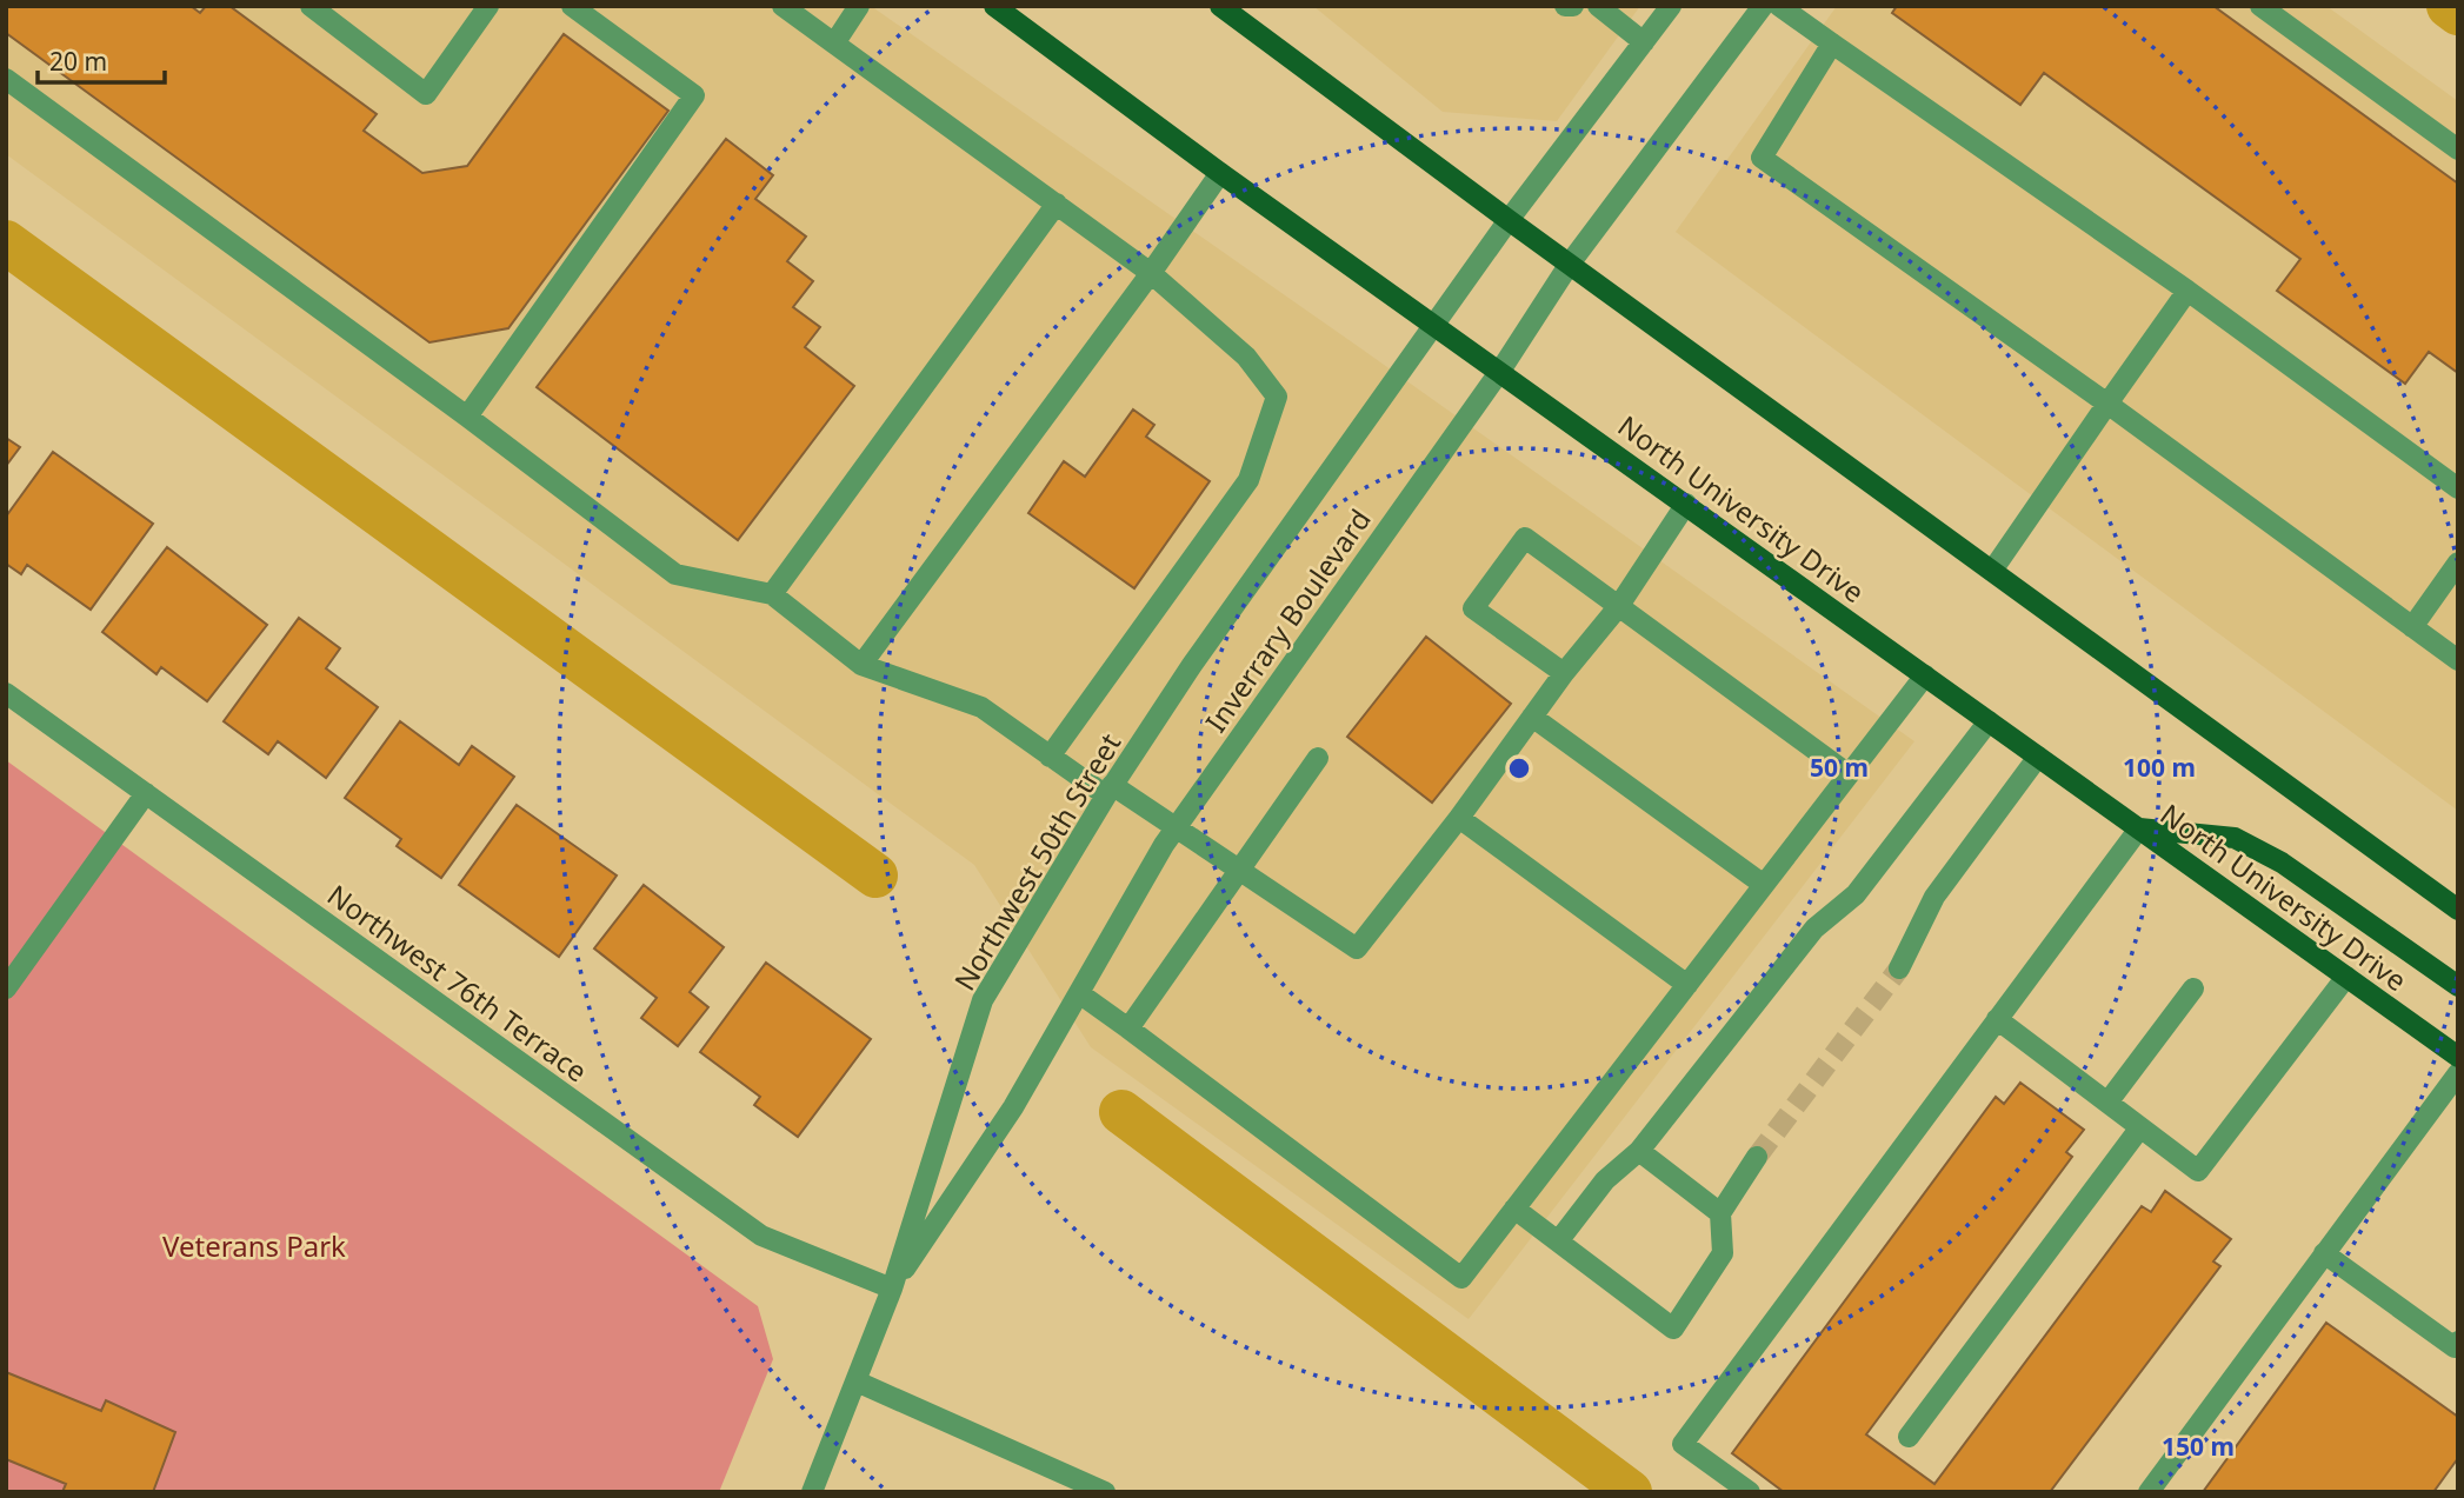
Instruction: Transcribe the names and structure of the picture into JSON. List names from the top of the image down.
{
  "streets": {
    "main road": ["North University Drive"],
    "street": ["Inverrary Boulevard", "Northwest 50th Street", "Northwest 76th Terrace"]
  },
  "crossings": [
    ["North University Drive", "Inverrary Boulevard"],
    ["North University Drive", "Northwest 50th Street"],
    ["Inverrary Boulevard", "Northwest 50th Street"],
    ["Inverrary Boulevard", "Northwest 76th Terrace"],
    ["Northwest 50th Street", "Northwest 76th Terrace"]
  ],
  "parks": ["Veterans Park"],
  "scale_bar": "20 m",
  "rings": ["50 m", "100 m", "150 m"]
}
